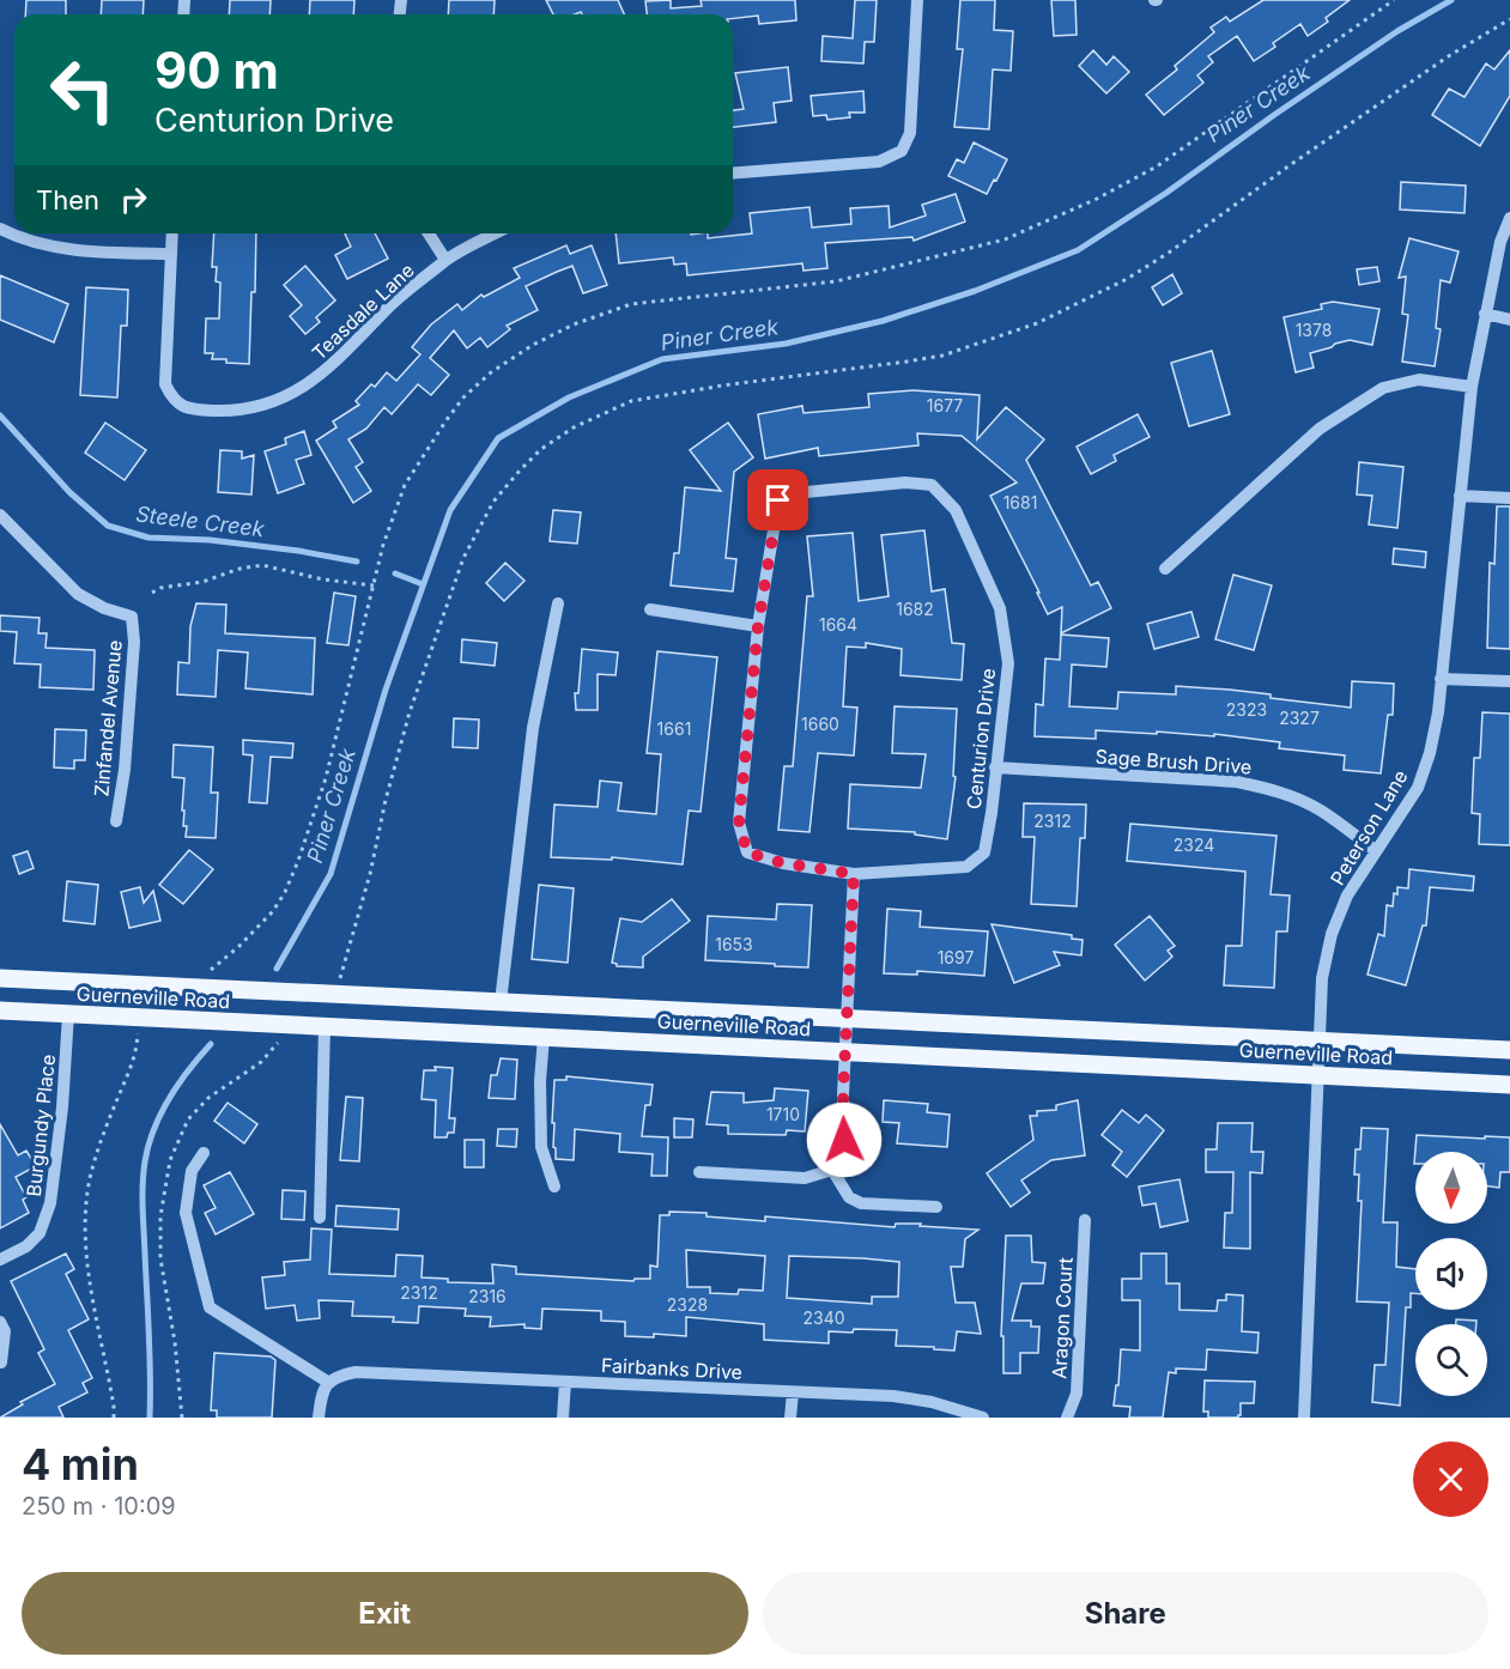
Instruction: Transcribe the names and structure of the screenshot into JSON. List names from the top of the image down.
{
  "streets": {
    "main road": ["Guerneville Road"],
    "street": [
      "Teasdale Lane",
      "Zinfandel Avenue",
      "Centurion Drive",
      "Sage Brush Drive",
      "Peterson Lane",
      "Burgundy Place",
      "Aragon Court",
      "Fairbanks Drive"
    ]
  },
  "crossings": [
    ["Centurion Drive", "Sage Brush Drive"],
    ["Sage Brush Drive", "Peterson Lane"],
    ["Peterson Lane", "Guerneville Road"],
    ["Guerneville Road", "Burgundy Place"]
  ],
  "water": ["Piner Creek", "Steele Creek"],
  "house_numbers": [
    "1378",
    "1677",
    "1681",
    "1682",
    "1664",
    "2323",
    "2327",
    "1660",
    "1661",
    "2312",
    "2324",
    "1653",
    "1697",
    "1710",
    "2312",
    "2316",
    "2328",
    "2340"
  ],
  "north": "bottom",
  "page": {
    "turn": ["90 m", "Centurion Drive"],
    "then": "Then",
    "heading": ["4 min", "250 m · 10:09"],
    "buttons": ["Exit", "Share"]
  }
}
